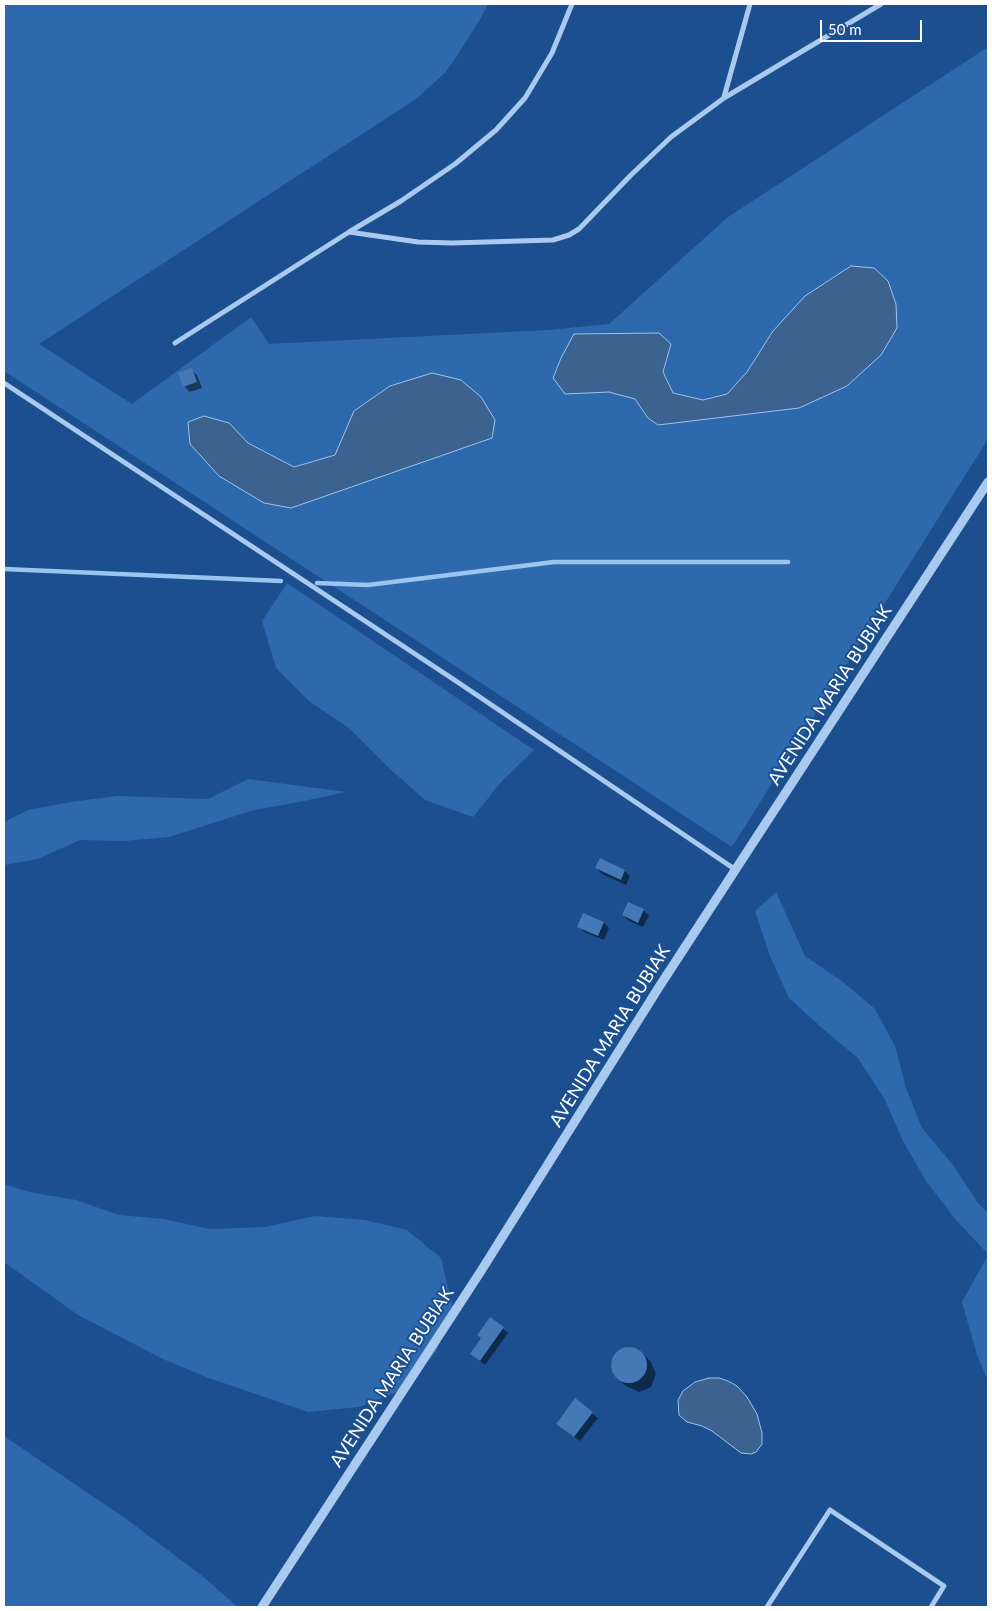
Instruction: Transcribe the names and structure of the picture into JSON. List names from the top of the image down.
{
  "streets": {
    "street": ["AVENIDA MARIA BUBIAK"]
  },
  "scale_bar": "50 m"
}
